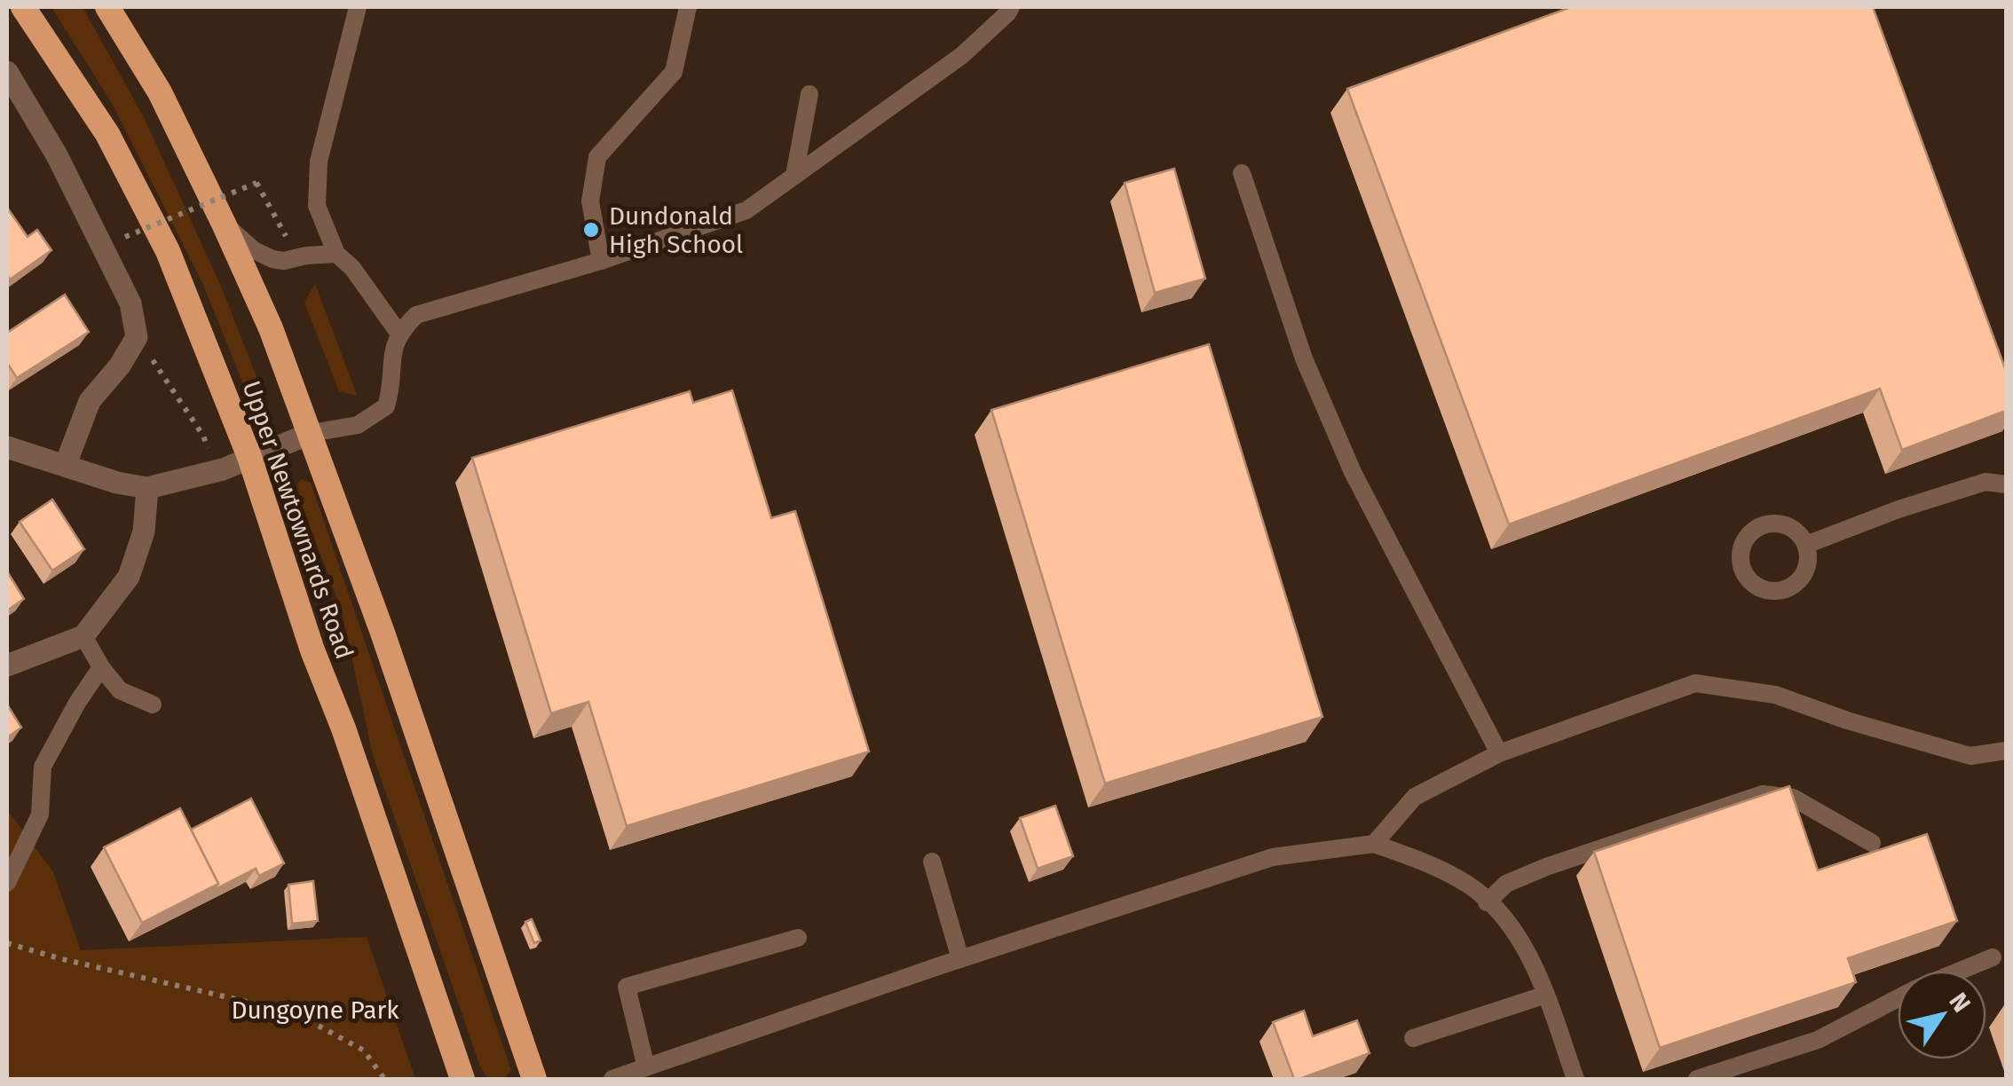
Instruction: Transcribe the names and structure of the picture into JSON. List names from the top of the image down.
{
  "streets": {
    "highway": ["Upper Newtownards Road"]
  },
  "parks": ["Dungoyne Park"],
  "places": ["Dundonald High School"],
  "north": "top right"
}
